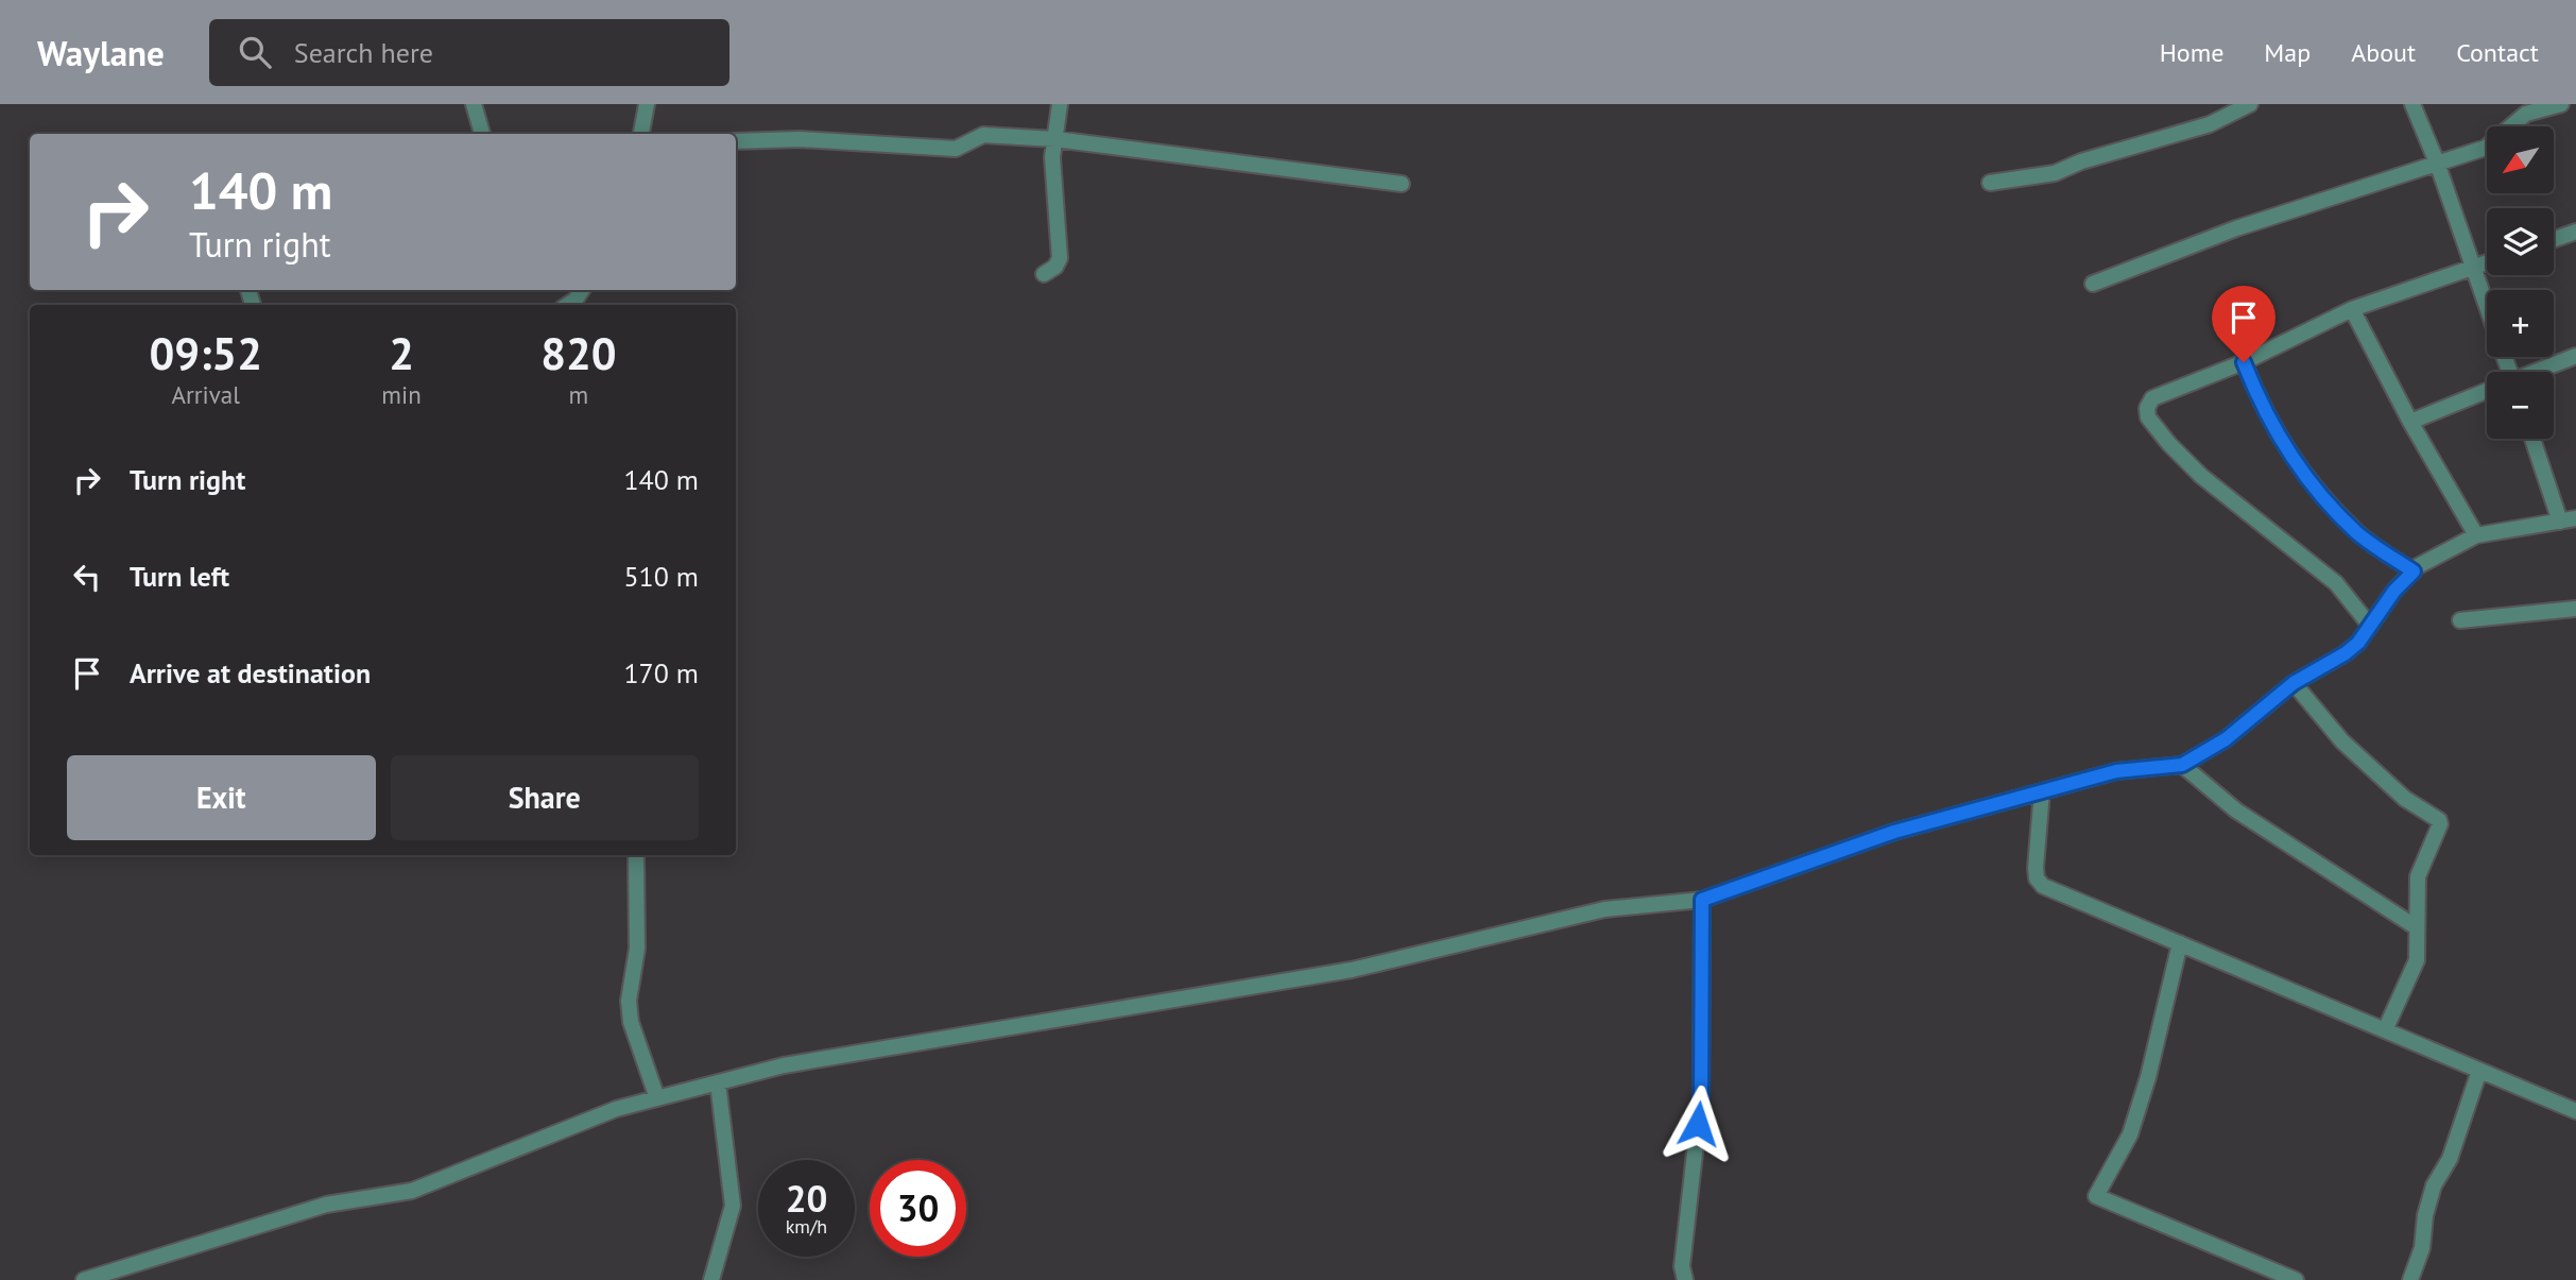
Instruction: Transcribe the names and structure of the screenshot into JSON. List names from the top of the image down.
{
  "north": "bottom left",
  "page": {
    "header": "Waylane",
    "search": "Search here",
    "nav": [
      "Home",
      "Map",
      "About",
      "Contact"
    ],
    "map_buttons": ["+", "−"],
    "turn": ["140 m", "Turn right"],
    "eta": [
      "09:52",
      "Arrival",
      "2",
      "min",
      "820",
      "m"
    ],
    "list": [
      {
        "name": "Turn right",
        "value": "140 m"
      },
      {
        "name": "Turn left",
        "value": "510 m"
      },
      {
        "name": "Arrive at destination",
        "value": "170 m"
      }
    ],
    "buttons": ["Exit", "Share"],
    "speed": "20 km/h",
    "limit": "30"
  }
}
